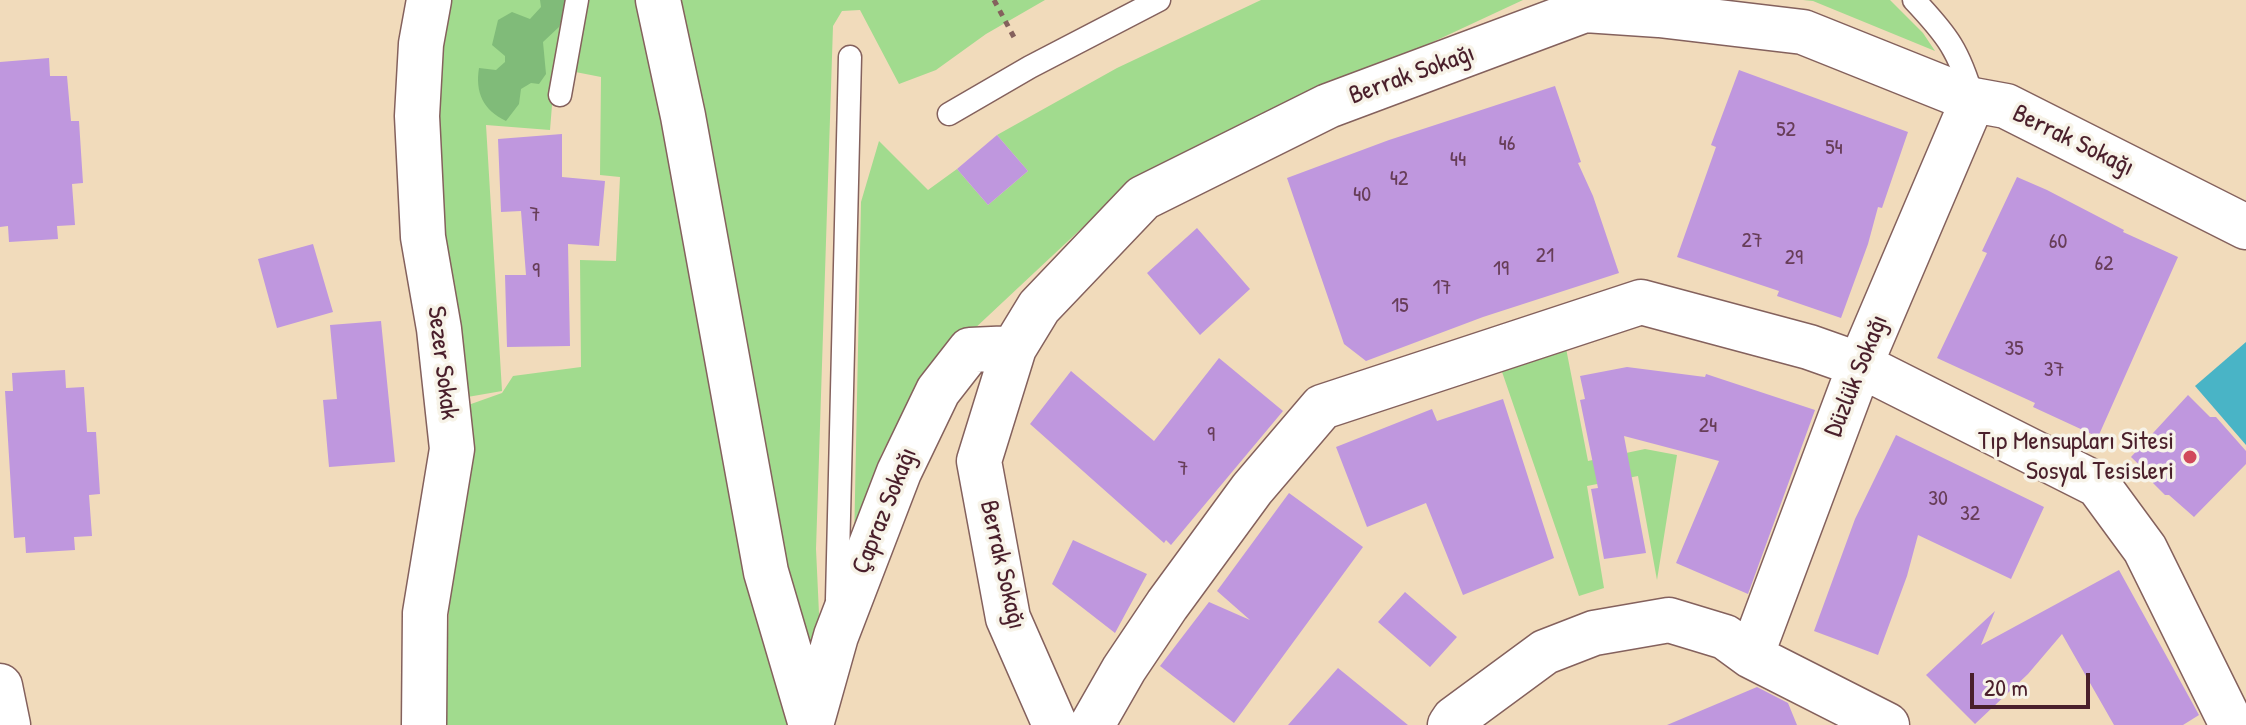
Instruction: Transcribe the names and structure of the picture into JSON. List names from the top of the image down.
{
  "streets": {
    "street": [
      "Berrak Sokağı",
      "Sezer Sokak",
      "Düzlük Sokağı",
      "Çapraz Sokağı"
    ]
  },
  "crossings": [
    ["Berrak Sokağı", "Düzlük Sokağı"],
    ["Berrak Sokağı", "Çapraz Sokağı"]
  ],
  "places": ["Tıp Mensupları Sitesi Sosyal Tesisleri"],
  "house_numbers": [
    "52",
    "46",
    "54",
    "44",
    "42",
    "40",
    "7",
    "27",
    "60",
    "21",
    "29",
    "62",
    "19",
    "9",
    "17",
    "15",
    "35",
    "37",
    "24",
    "9",
    "7",
    "30",
    "32"
  ],
  "scale_bar": "20 m"
}
